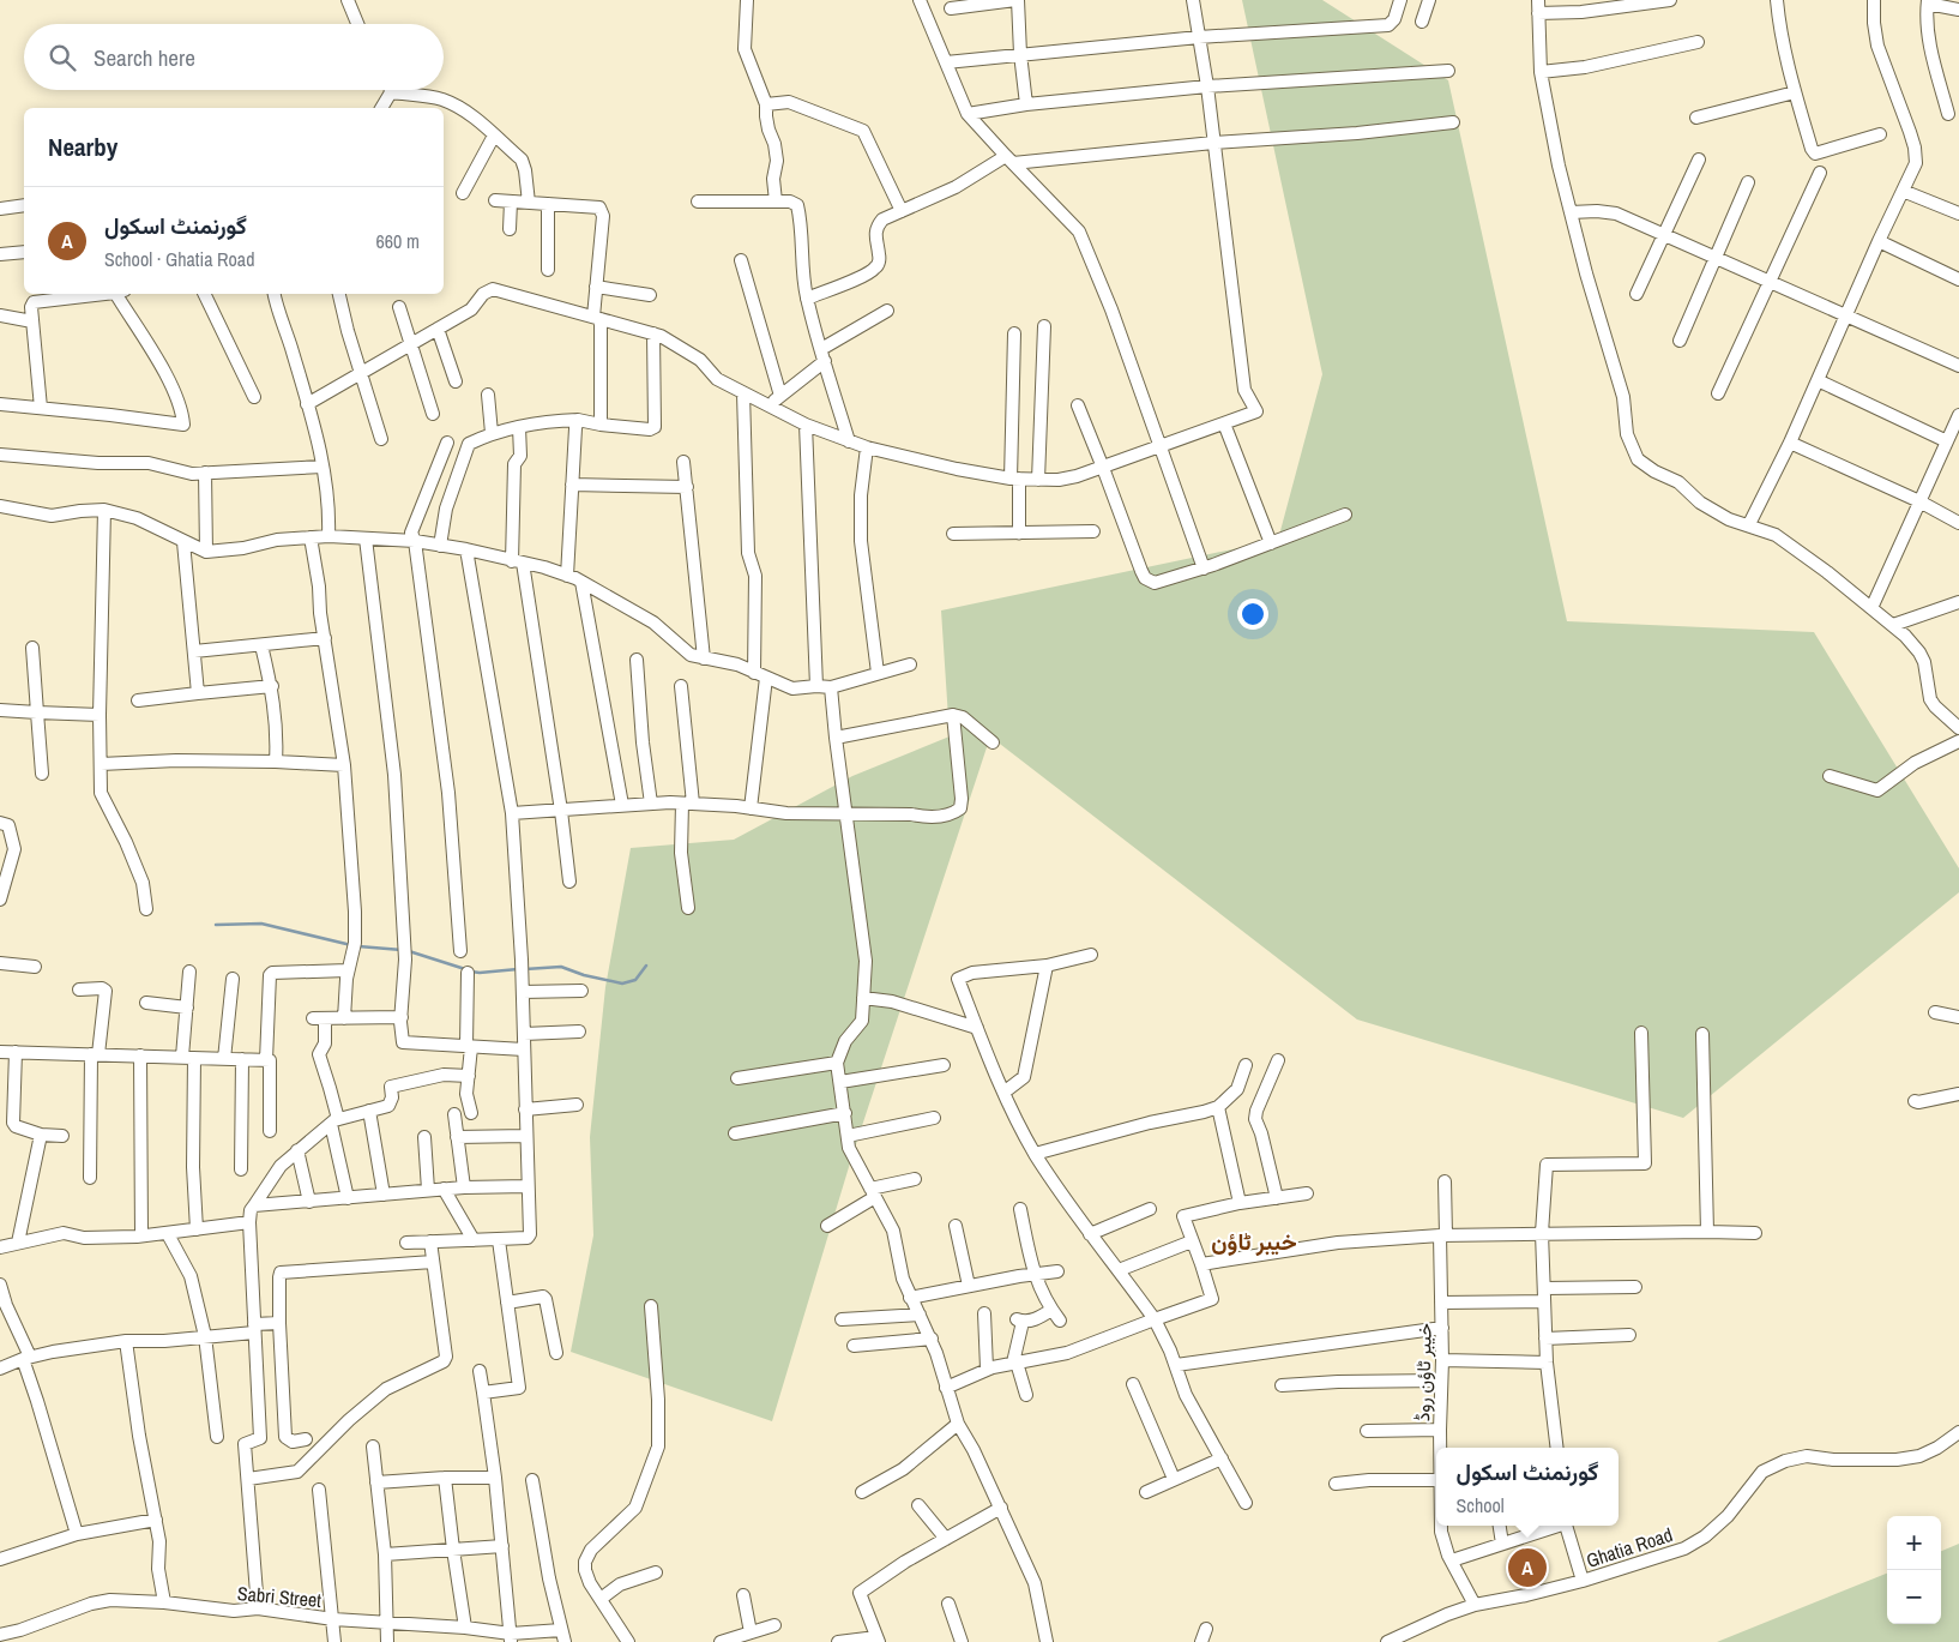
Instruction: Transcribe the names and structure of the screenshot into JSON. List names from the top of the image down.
{
  "streets": {
    "street": ["خیبر ٹاؤن روڈ", "Ghatia Road", "Sabri Street"]
  },
  "crossings": [
    ["خیبر ٹاؤن روڈ", "Ghatia Road"]
  ],
  "districts": ["خیبر ٹاؤن"],
  "page": {
    "search": "Search here",
    "heading": "Nearby",
    "list": [
      {
        "mark": "A",
        "name": "گورنمنٹ اسکول",
        "note": "School · Ghatia Road",
        "value": "660 m"
      }
    ],
    "popup": ["گورنمنٹ اسکول", "School"],
    "map_buttons": ["+", "−"],
    "pins": "A"
  }
}
